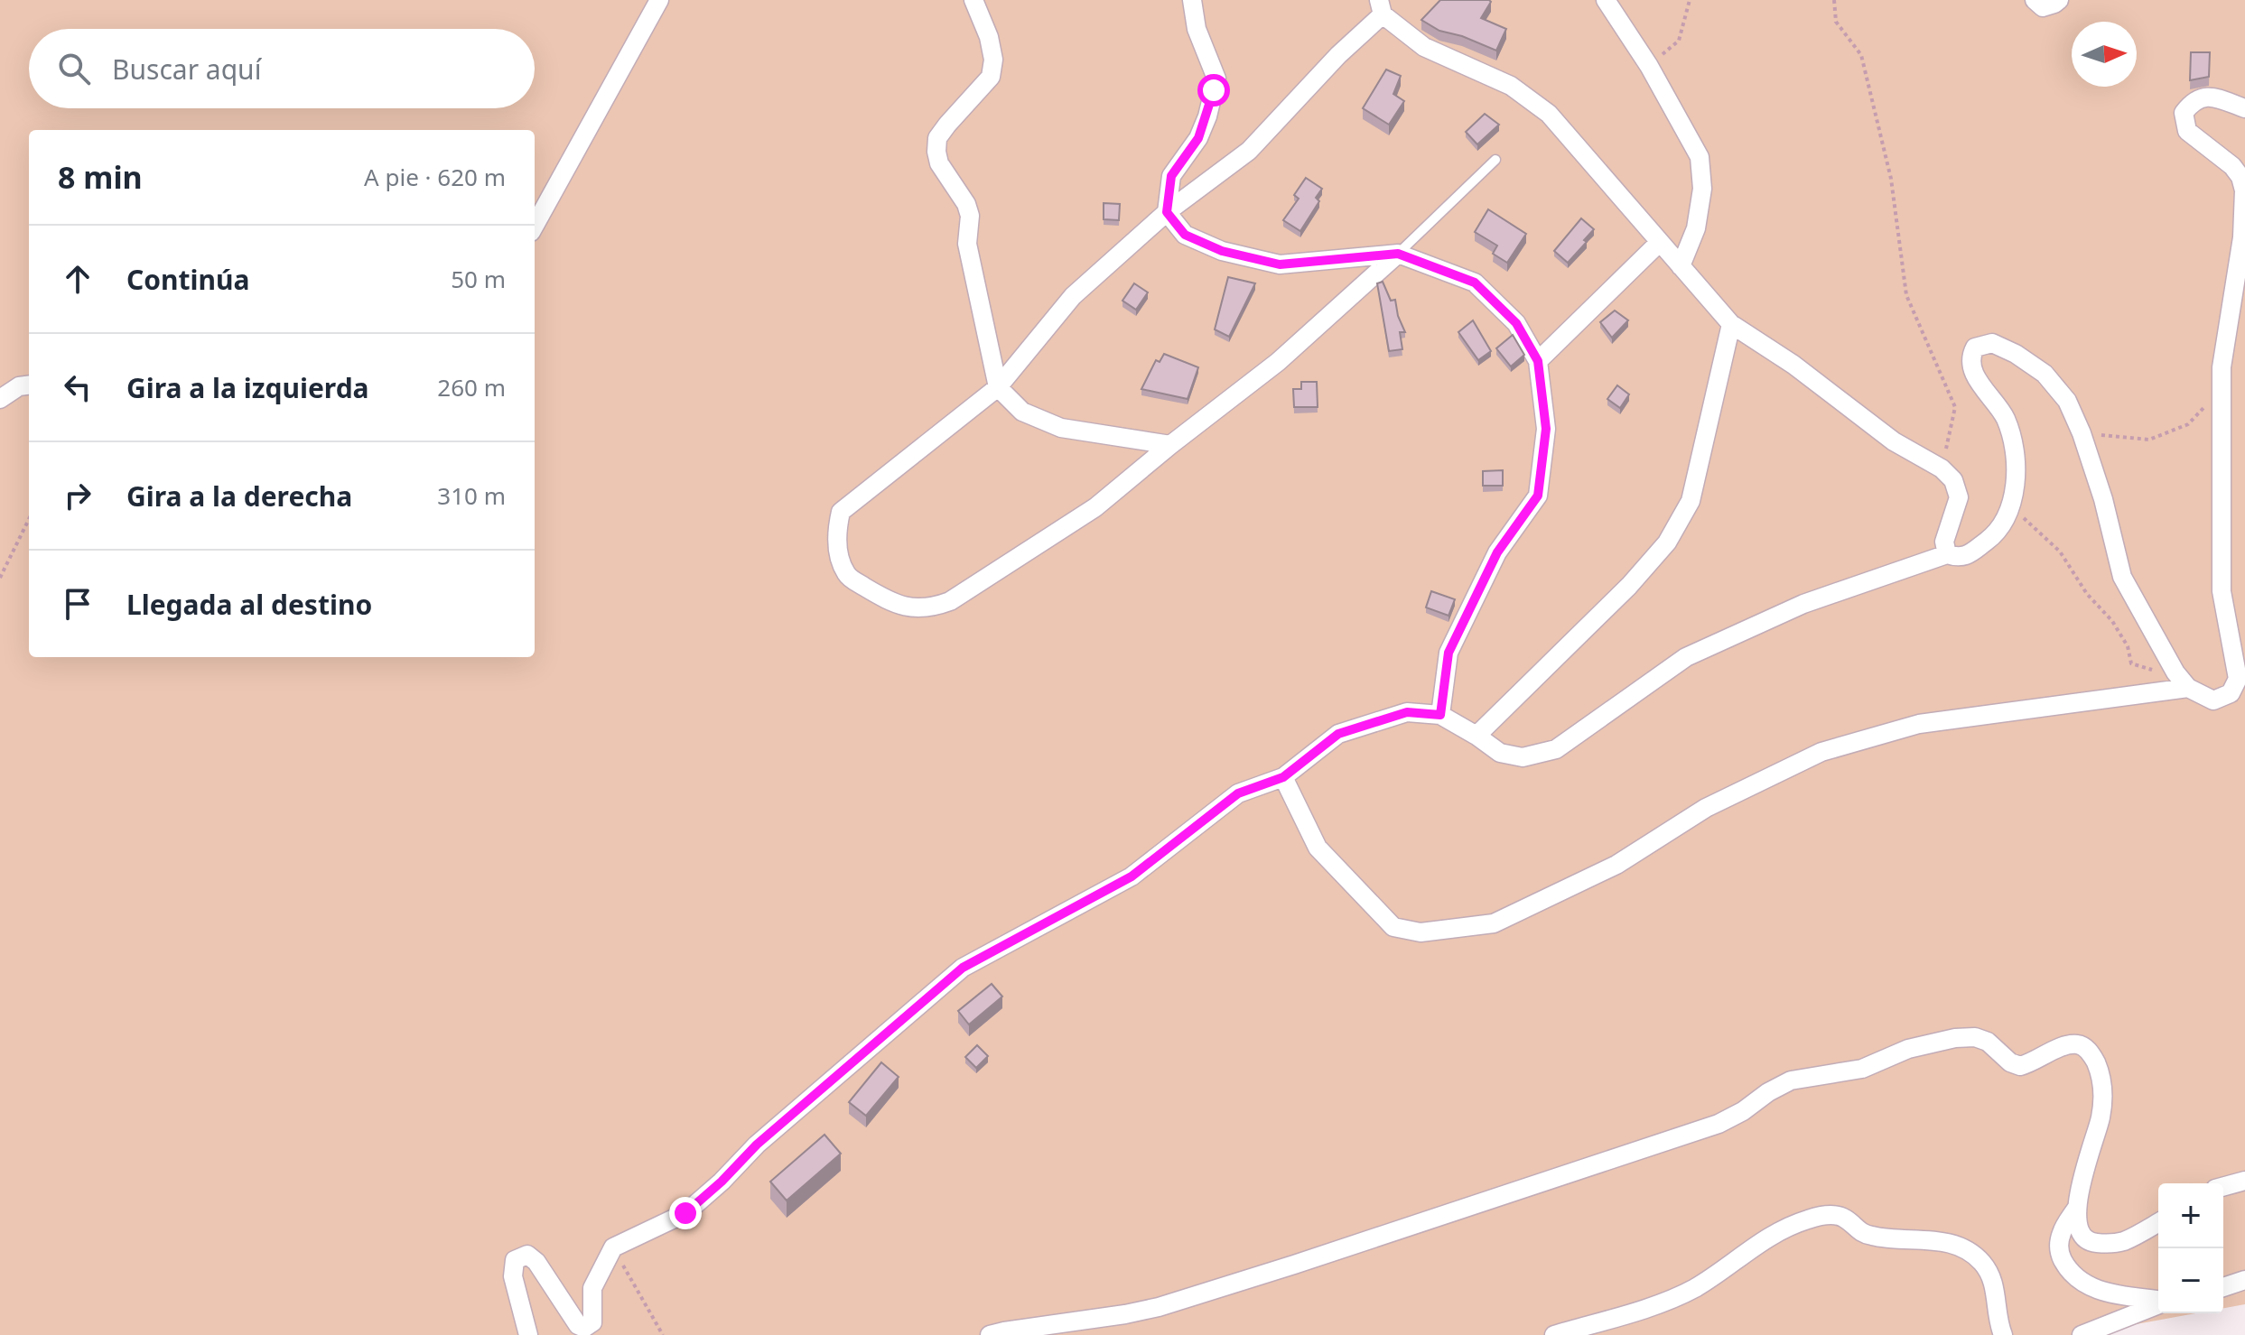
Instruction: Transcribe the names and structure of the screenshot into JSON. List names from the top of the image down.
{
  "north": "right",
  "page": {
    "search": "Buscar aquí",
    "heading": ["8 min", "A pie · 620 m"],
    "list": [
      ["Continúa", "50 m"],
      ["Gira a la izquierda", "260 m"],
      ["Gira a la derecha", "310 m"],
      "Llegada al destino"
    ],
    "map_buttons": ["+", "−"]
  }
}
